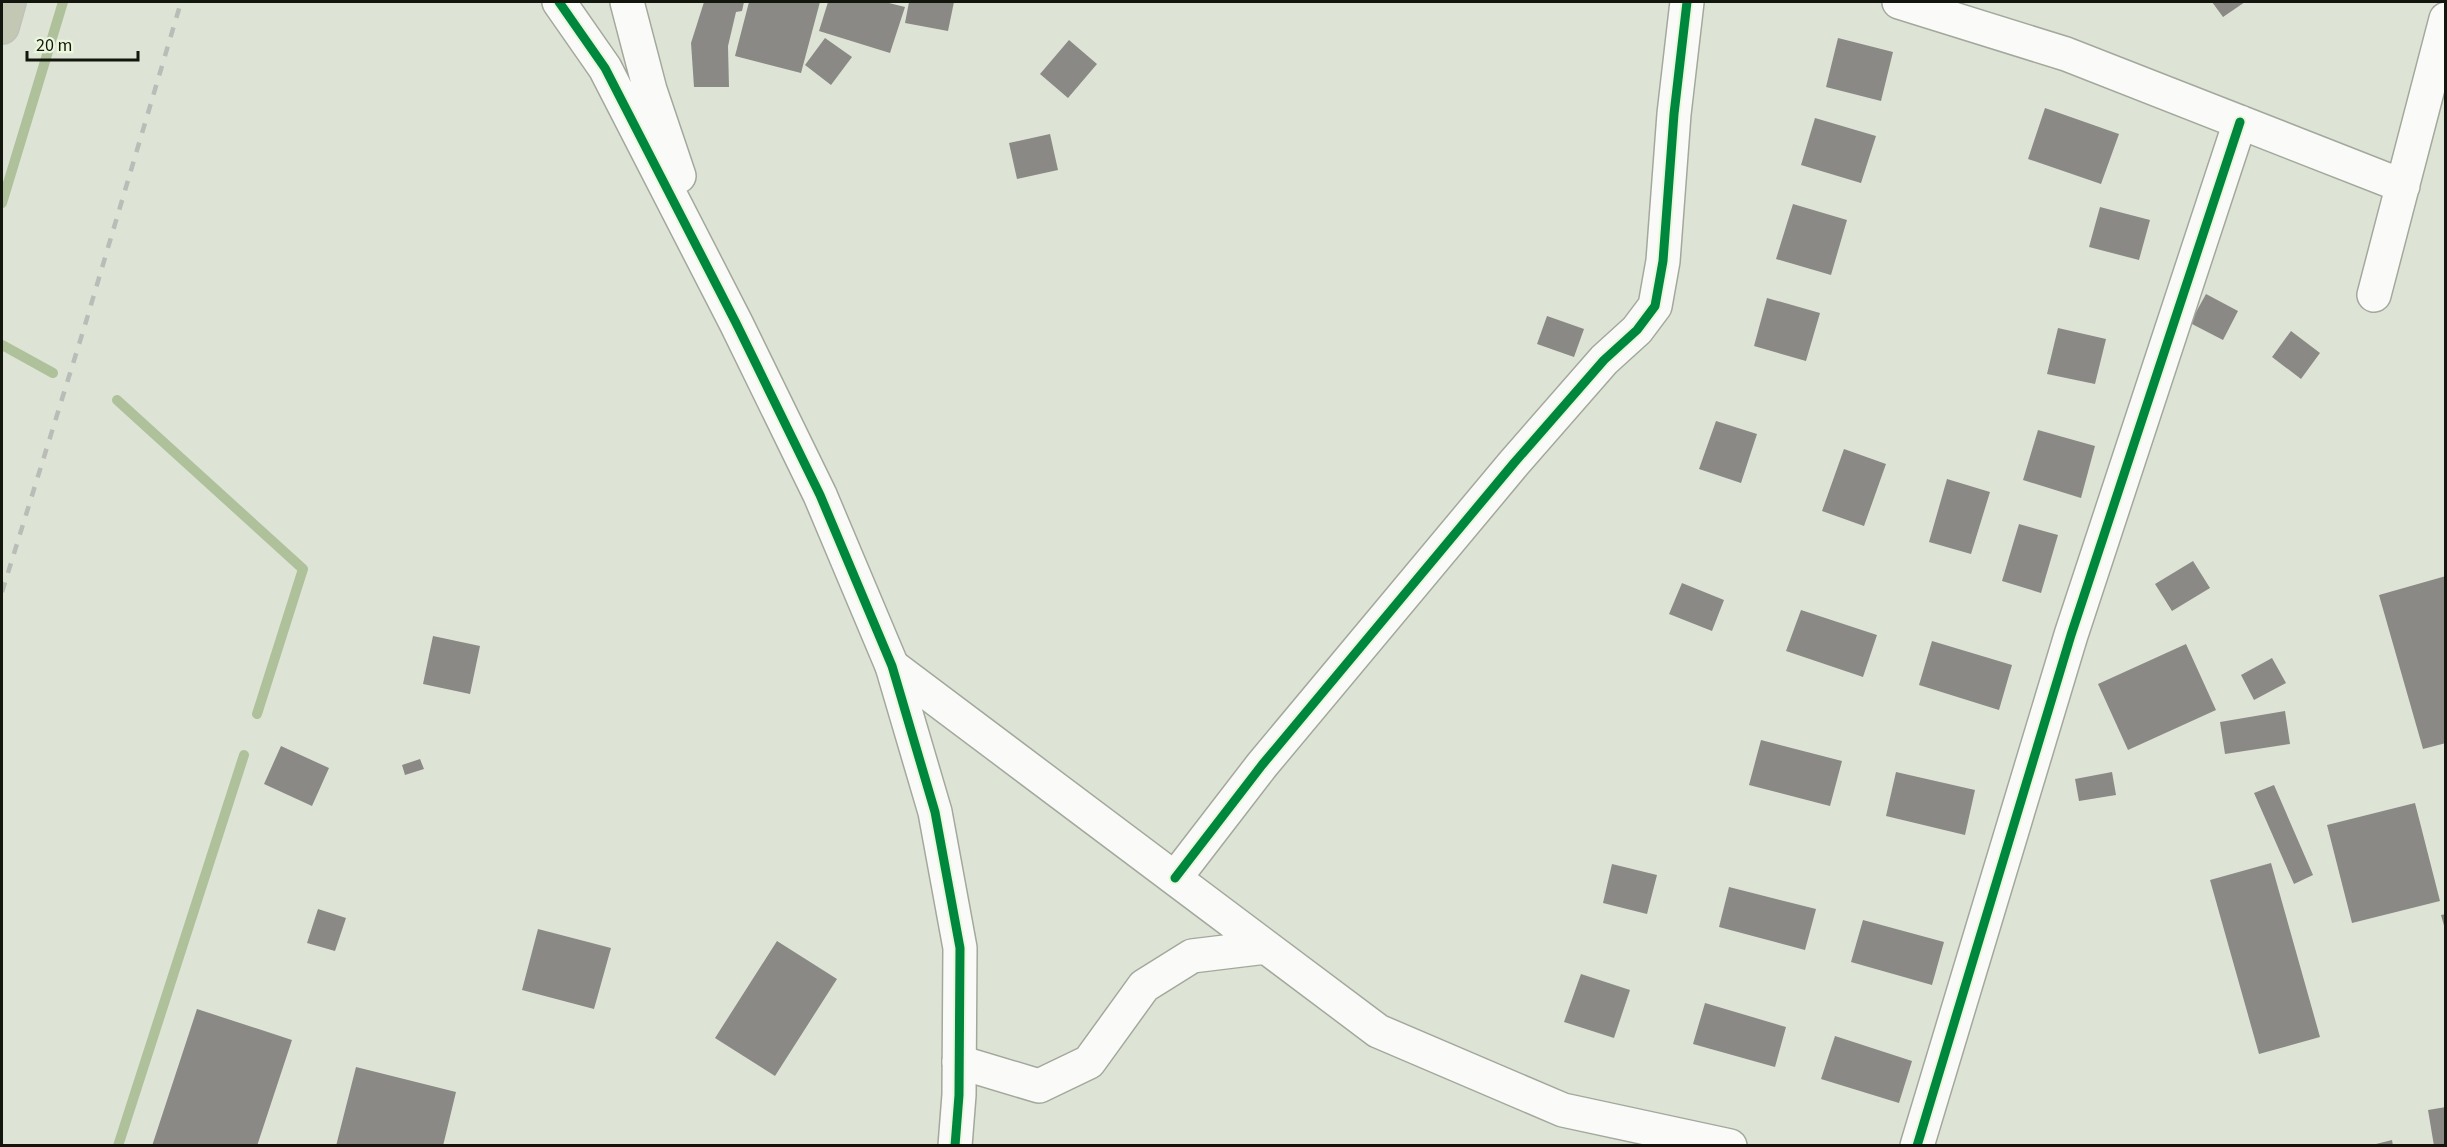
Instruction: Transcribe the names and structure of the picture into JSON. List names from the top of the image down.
{
  "scale_bar": "20 m"
}
